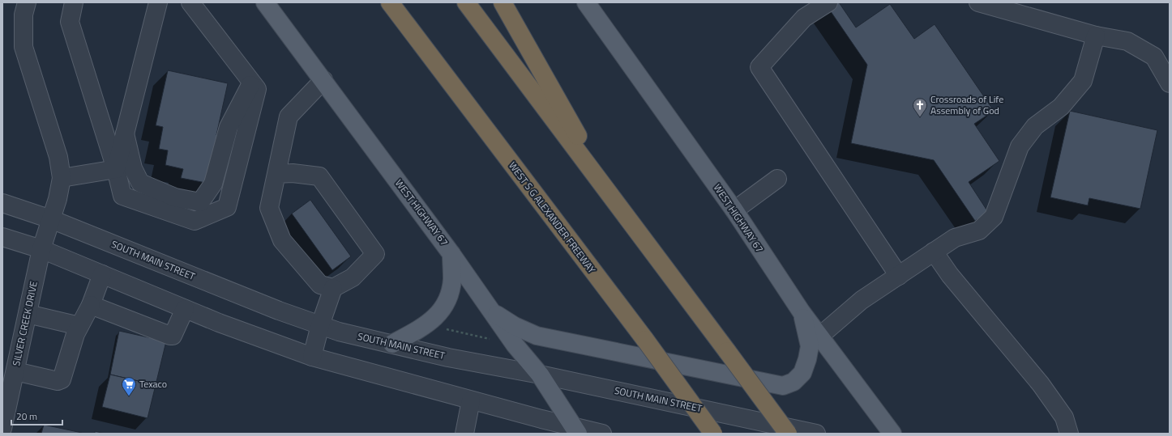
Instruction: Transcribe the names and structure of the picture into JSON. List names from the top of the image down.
{
  "streets": {
    "highway": ["WEST S G ALEXANDER FREEWAY"],
    "main road": ["WEST HIGHWAY 67"],
    "street": ["SOUTH MAIN STREET", "SILVER CREEK DRIVE"]
  },
  "crossings": [
    ["WEST HIGHWAY 67", "SOUTH MAIN STREET"],
    ["SOUTH MAIN STREET", "SILVER CREEK DRIVE"]
  ],
  "places": {
    "church": ["Crossroads of Life Assembly of God"],
    "supermarket": ["Texaco"]
  },
  "scale_bar": "20 m"
}
